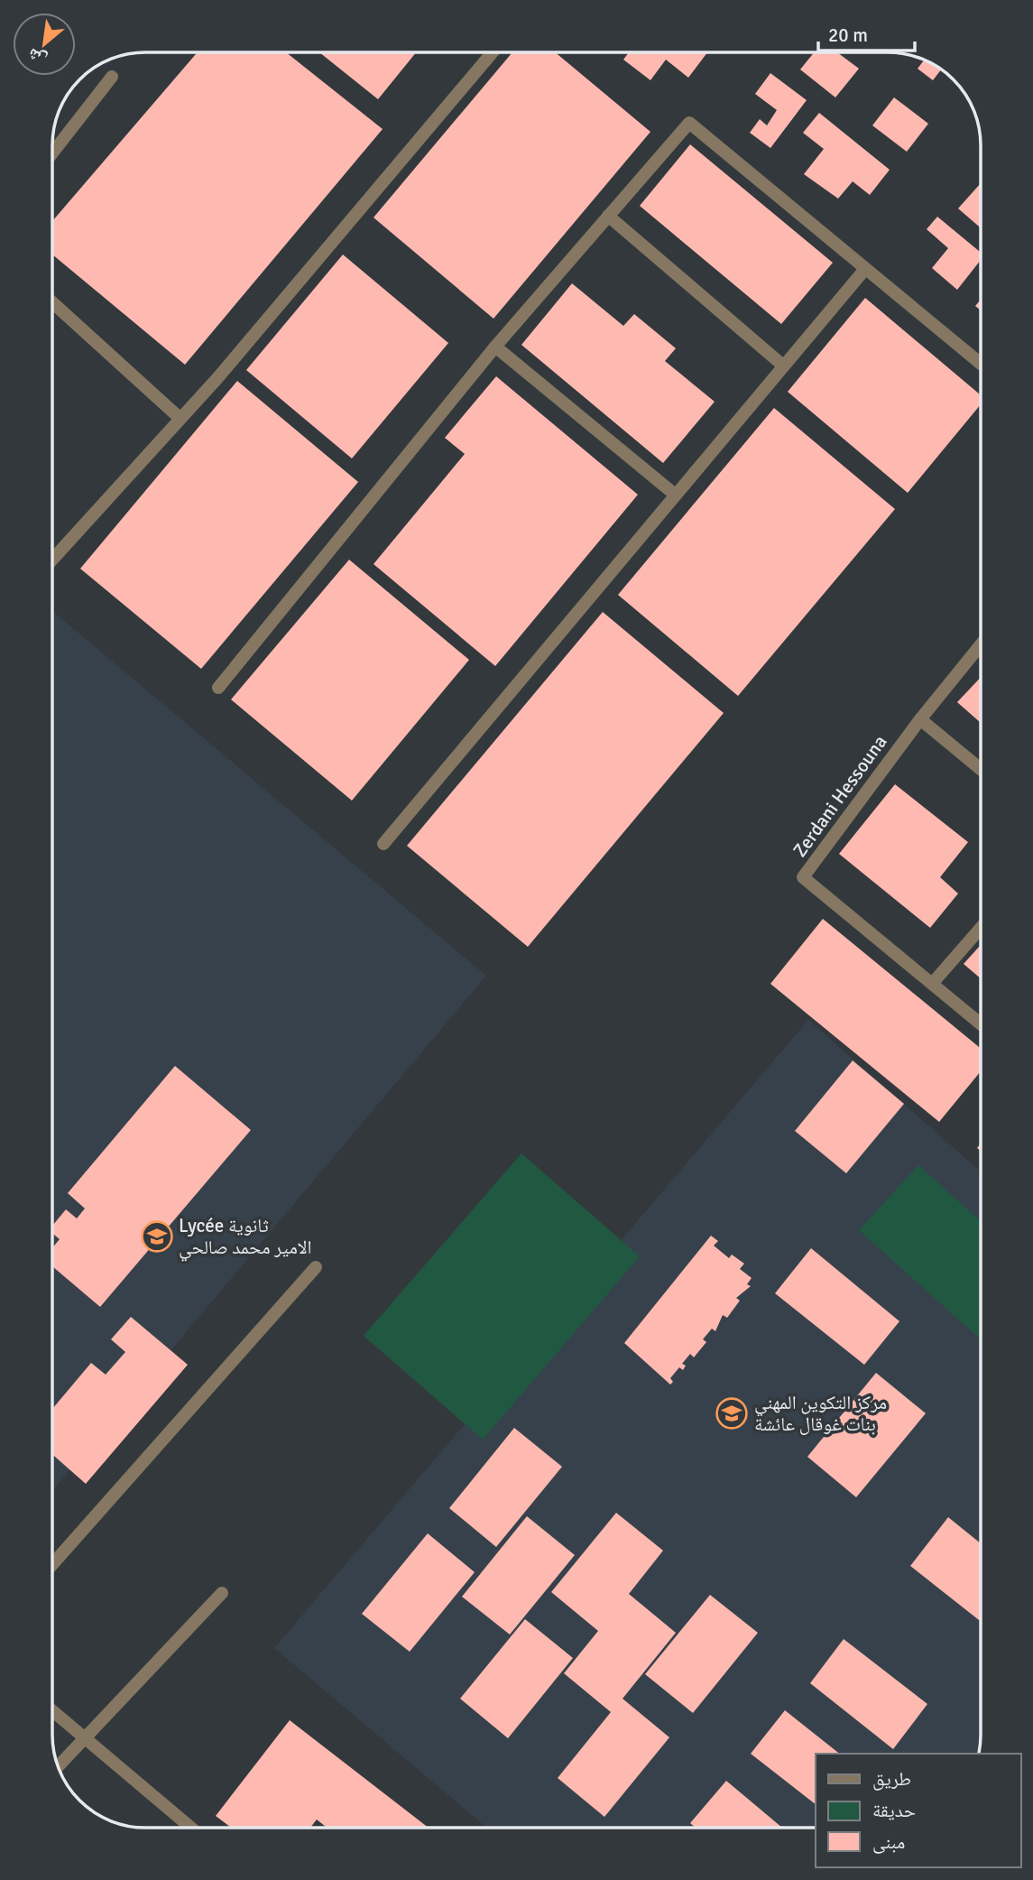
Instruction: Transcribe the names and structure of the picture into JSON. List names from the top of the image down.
{
  "streets": {
    "street": ["Zerdani Hessouna"]
  },
  "places": {
    "school or university": ["Lycée ثانوية الامير محمد صالحي", "مركز التكوين المهني بنات غوقال عائشة"]
  },
  "legend": ["طريق", "حديقة", "مبنى"],
  "scale_bar": "20 m",
  "north": "bottom left"
}
